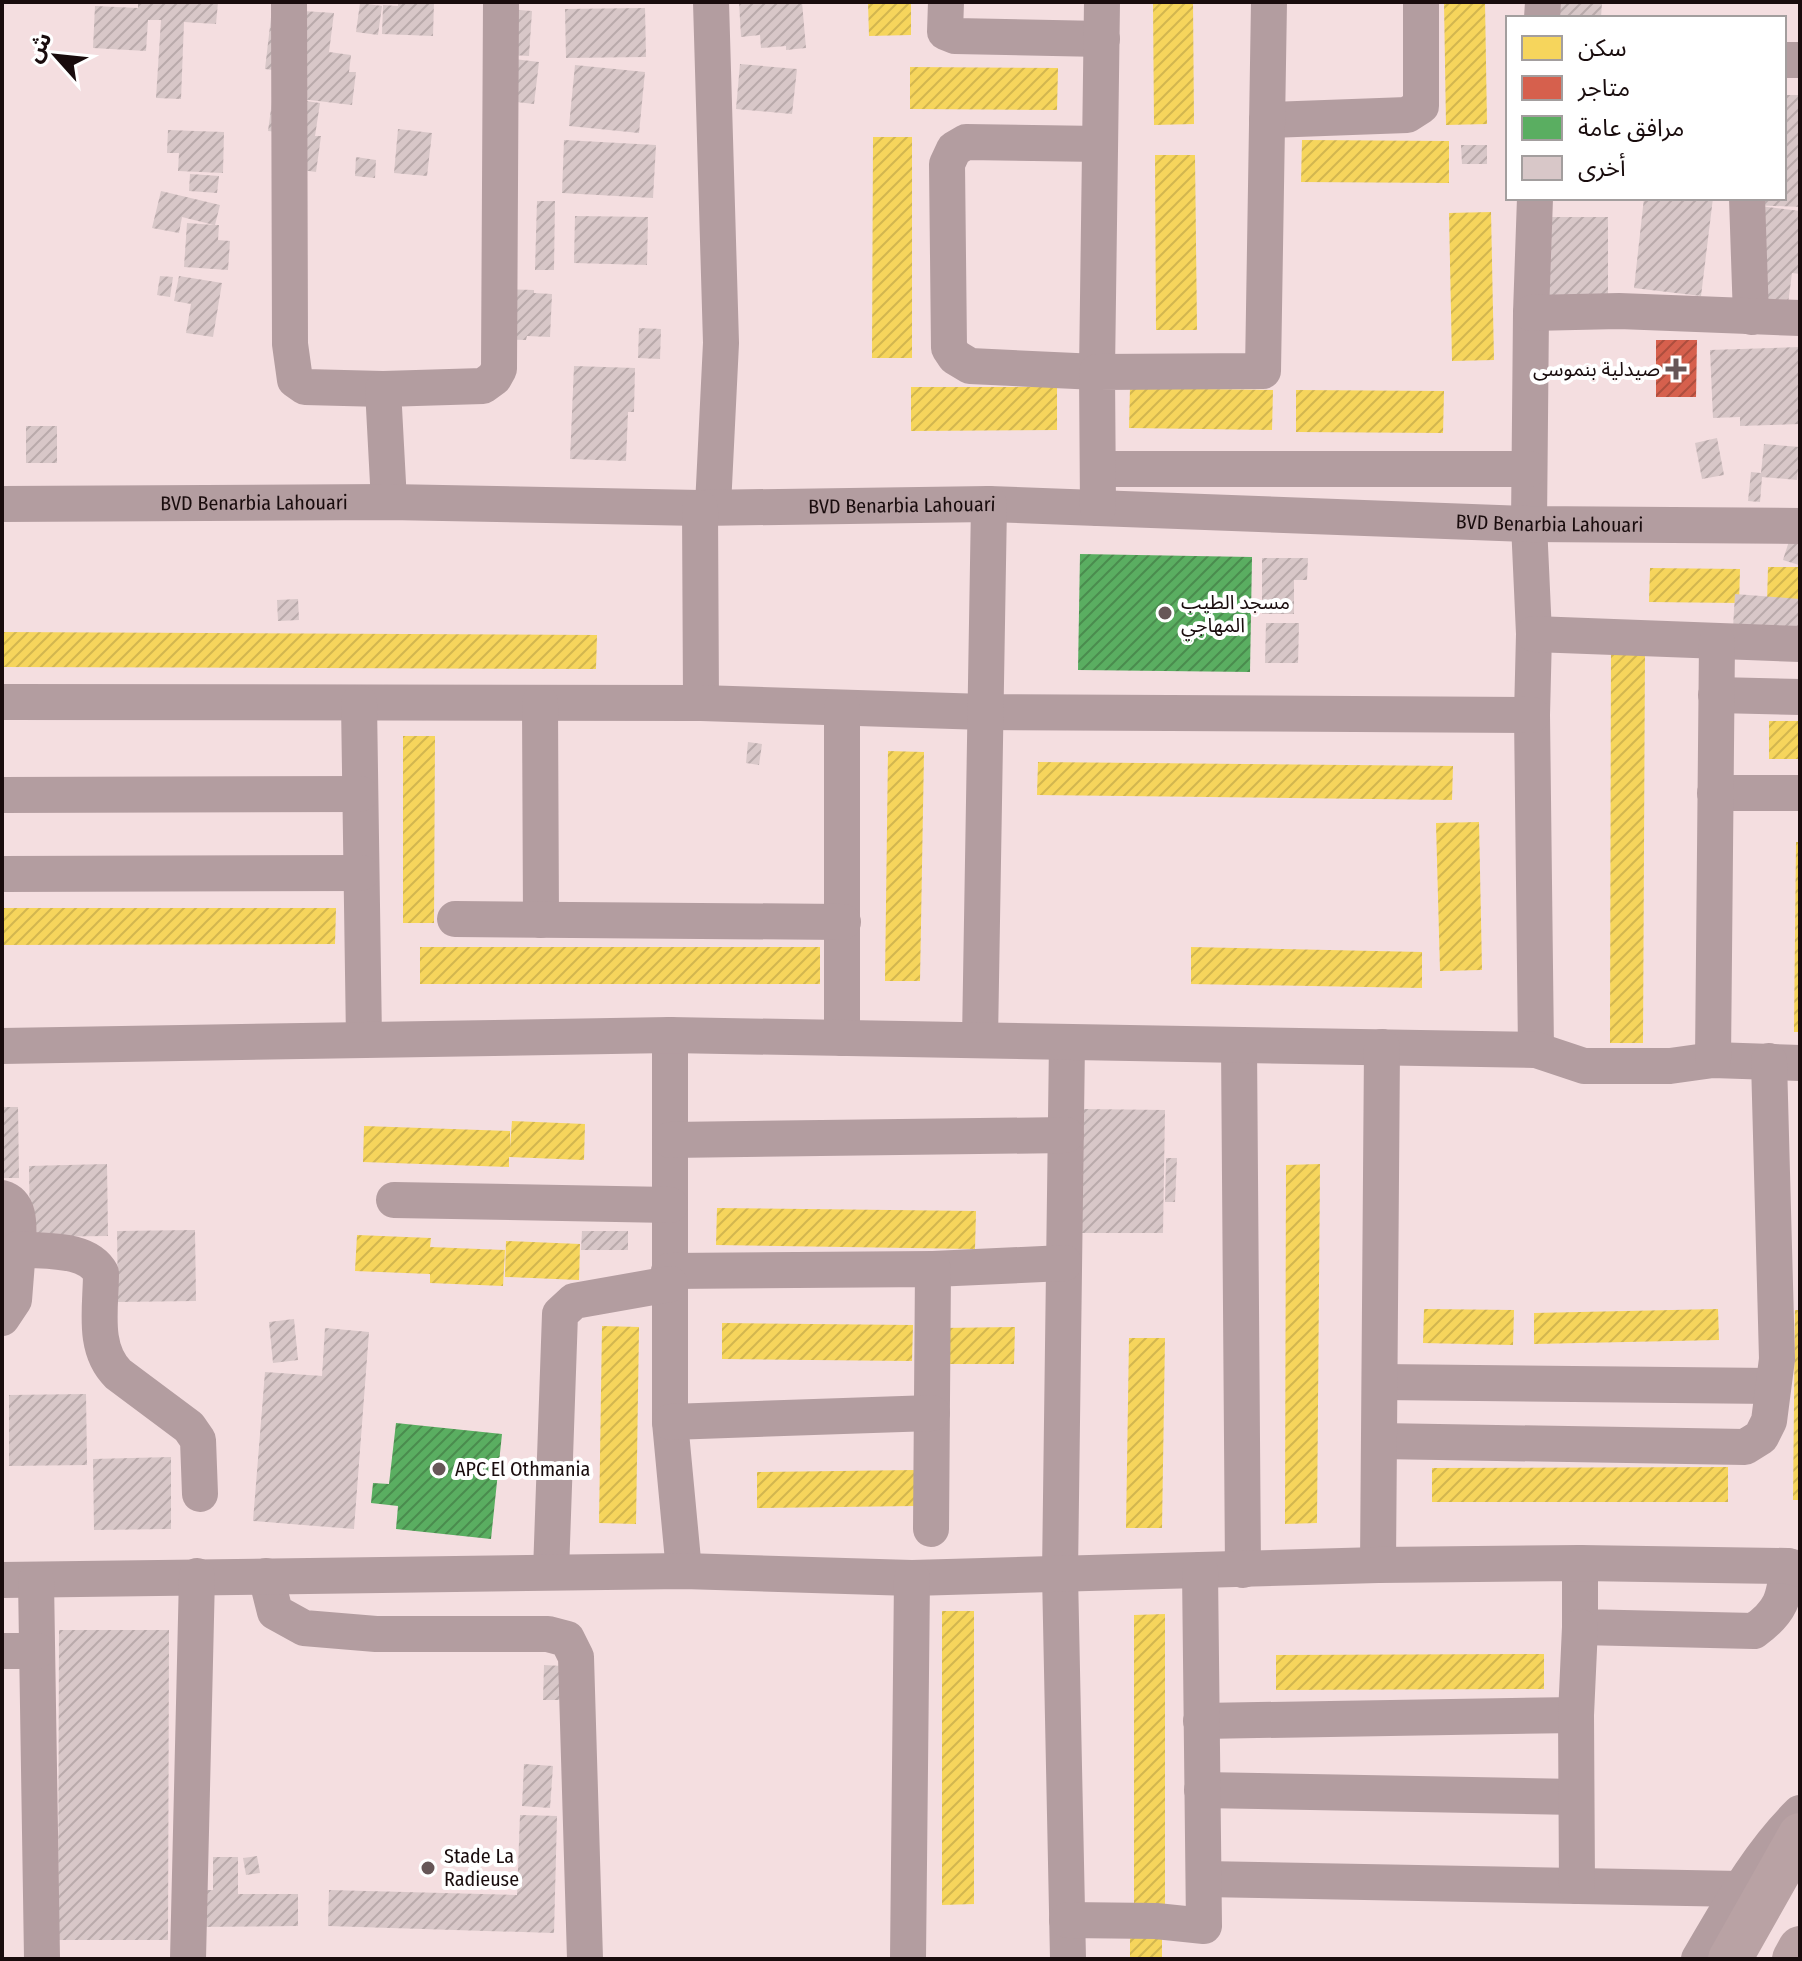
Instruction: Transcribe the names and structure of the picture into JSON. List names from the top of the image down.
{
  "streets": {
    "street": ["BVD Benarbia Lahouari"]
  },
  "places": {
    "health": ["صيدلية بنموسى"],
    "other": ["مسجد الطيب المهاجي", "APC El Othmania", "Stade La Radieuse"]
  },
  "legend": [
    "سكن",
    "متاجر",
    "مرافق عامة",
    "أخرى"
  ],
  "north": "top left"
}
